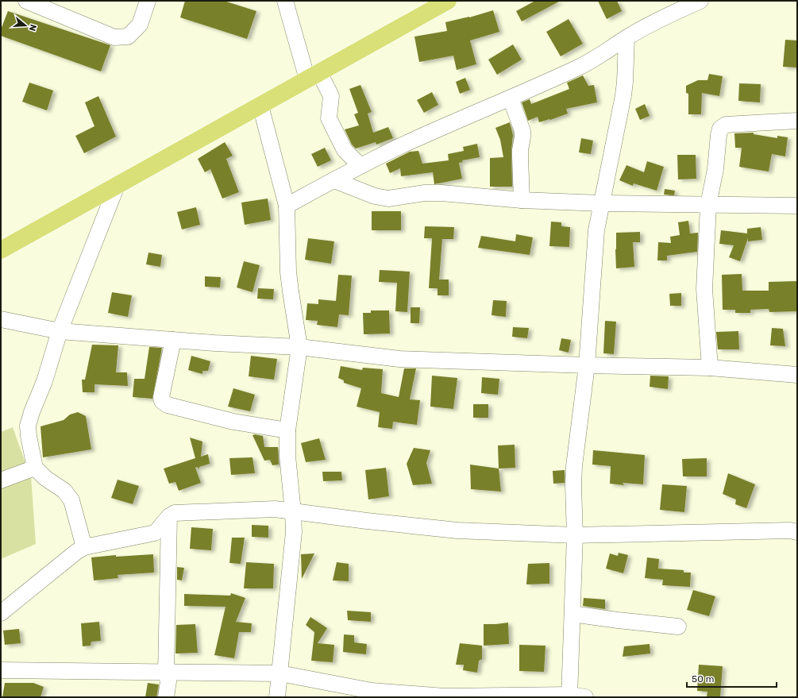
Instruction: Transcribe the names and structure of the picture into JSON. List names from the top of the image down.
{
  "scale_bar": "50 m",
  "north": "right"
}
